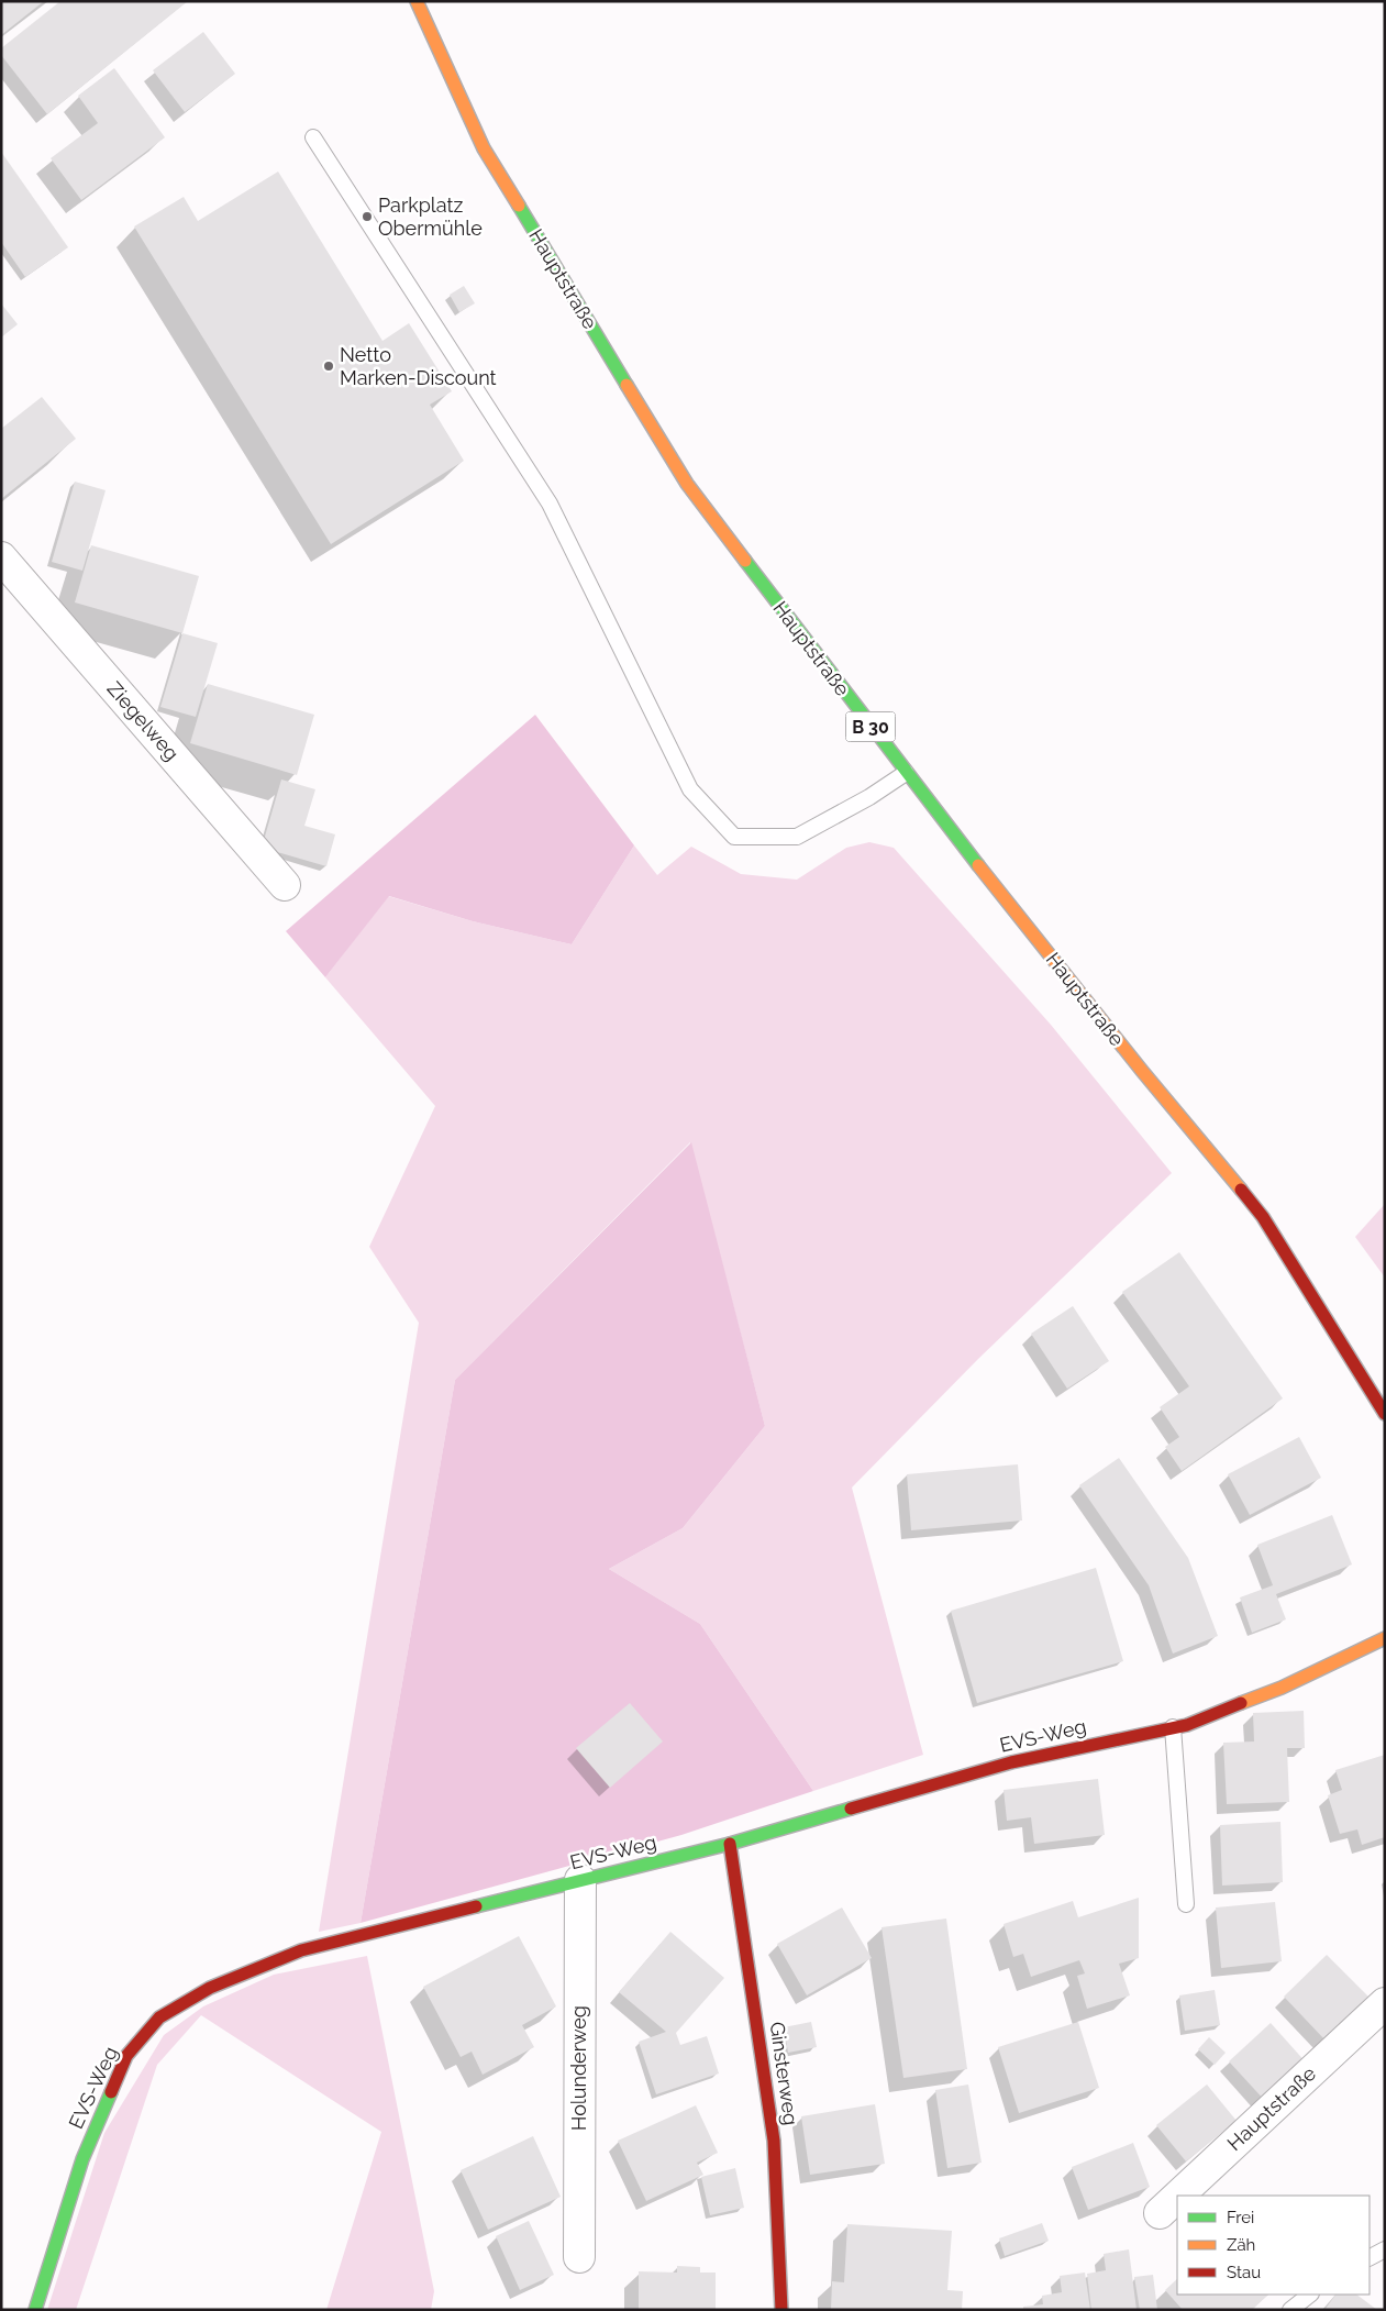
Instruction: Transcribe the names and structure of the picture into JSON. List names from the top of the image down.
{
  "streets": {
    "street": [
      "Hauptstraße",
      "Ziegelweg",
      "B 30",
      "EVS-Weg",
      "Holunderweg",
      "Ginsterweg"
    ]
  },
  "crossings": [
    ["EVS-Weg", "Holunderweg"],
    ["EVS-Weg", "Ginsterweg"]
  ],
  "places": ["Parkplatz Obermühle", "Netto Marken-Discount"],
  "legend": ["Frei", "Zäh", "Stau"]
}
